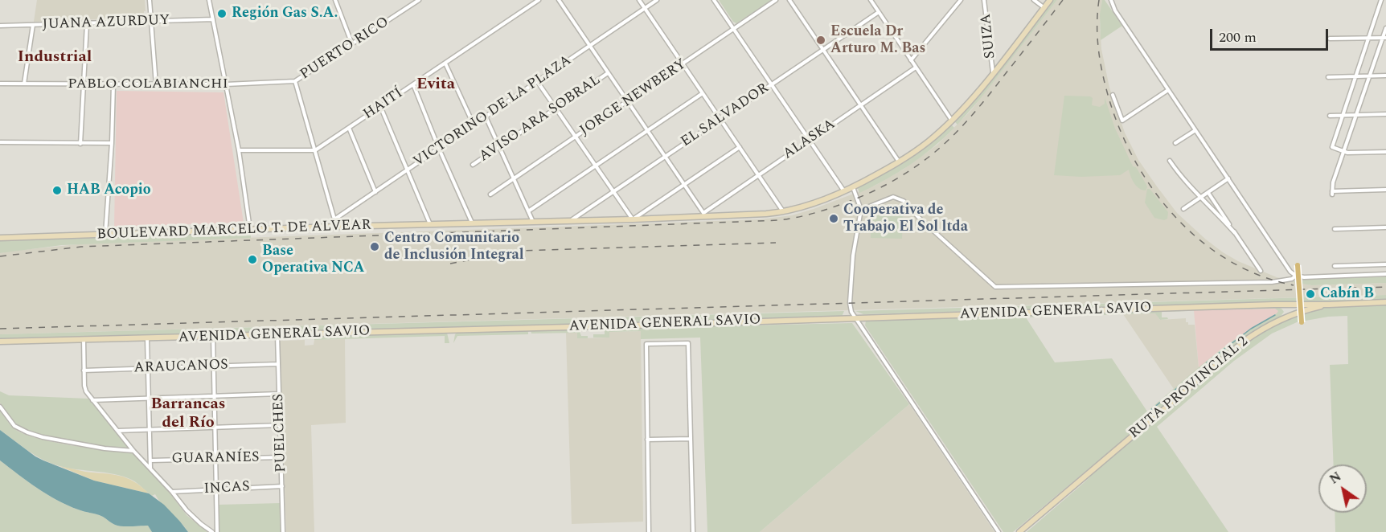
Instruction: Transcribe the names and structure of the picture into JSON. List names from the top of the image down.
{
  "streets": {
    "main road": ["BOULEVARD MARCELO T. DE ALVEAR", "AVENIDA GENERAL SAVIO", "RUTA PROVINCIAL 2"],
    "street": [
      "JUANA AZURDUY",
      "SUIZA",
      "PUERTO RICO",
      "PABLO COLABIANCHI",
      "JORGE NEWBERY",
      "HAITÍ",
      "VICTORINO DE LA PLAZA",
      "EL SALVADOR",
      "AVISO ARA SOBRAL",
      "ALASKA",
      "ARAUCANOS",
      "PUELCHES",
      "GUARANÍES",
      "INCAS"
    ]
  },
  "crossings": [
    ["SUIZA", "BOULEVARD MARCELO T. DE ALVEAR"],
    ["PUERTO RICO", "PABLO COLABIANCHI"],
    ["EL SALVADOR", "BOULEVARD MARCELO T. DE ALVEAR"],
    ["ALASKA", "BOULEVARD MARCELO T. DE ALVEAR"],
    ["AVENIDA GENERAL SAVIO", "RUTA PROVINCIAL 2"],
    ["AVENIDA GENERAL SAVIO", "PUELCHES"],
    ["ARAUCANOS", "PUELCHES"],
    ["PUELCHES", "GUARANÍES"],
    ["PUELCHES", "INCAS"]
  ],
  "districts": ["Industrial", "Evita", "Barrancas del Río"],
  "places": [
    "Región Gas S.A.",
    "Escuela Dr Arturo M. Bas",
    "HAB Acopio",
    "Cooperativa de Trabajo El Sol ltda",
    "Centro Comunitario de Inclusión Integral",
    "Base Operativa NCA",
    "Cabín B"
  ],
  "scale_bar": "200 m",
  "north": "top left"
}
